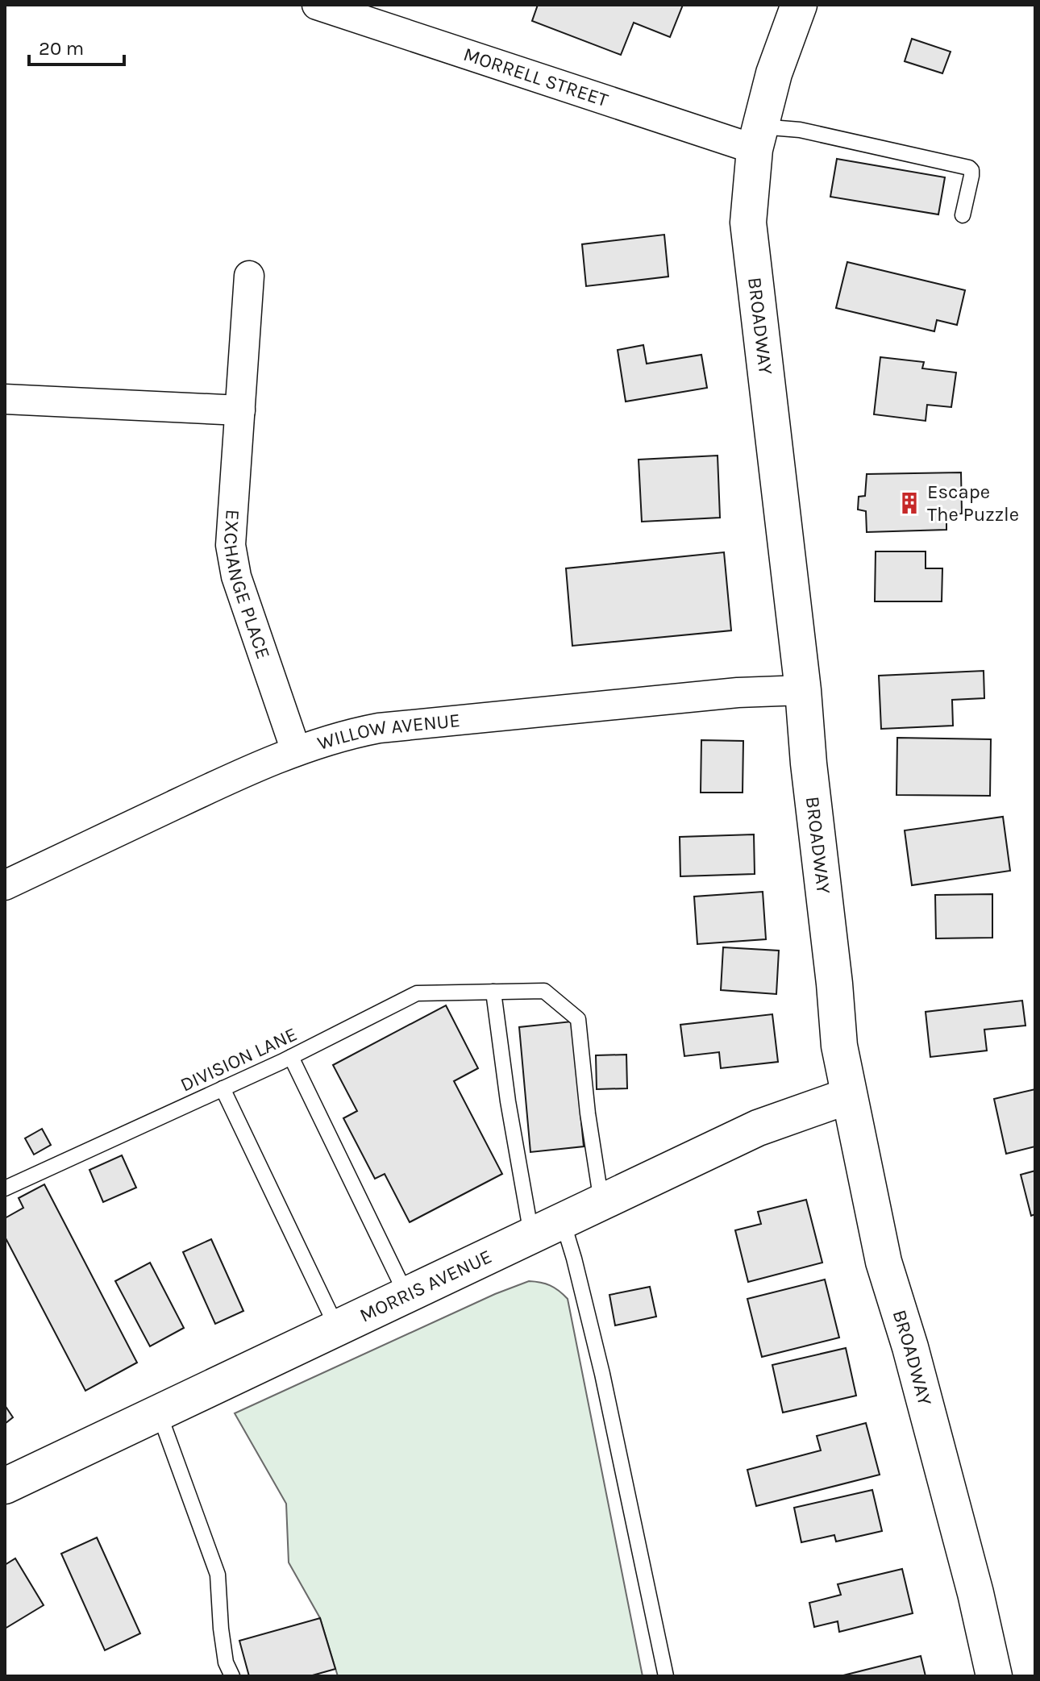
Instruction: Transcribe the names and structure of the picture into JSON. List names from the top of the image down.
{
  "streets": {
    "street": [
      "MORRELL STREET",
      "BROADWAY",
      "EXCHANGE PLACE",
      "WILLOW AVENUE",
      "MORRIS AVENUE"
    ],
    "lane": ["DIVISION LANE"]
  },
  "crossings": [
    ["MORRELL STREET", "BROADWAY"],
    ["BROADWAY", "WILLOW AVENUE"],
    ["BROADWAY", "MORRIS AVENUE"],
    ["EXCHANGE PLACE", "WILLOW AVENUE"],
    ["DIVISION LANE", "MORRIS AVENUE"]
  ],
  "places": {
    "building": ["Escape The Puzzle"]
  },
  "scale_bar": "20 m"
}
